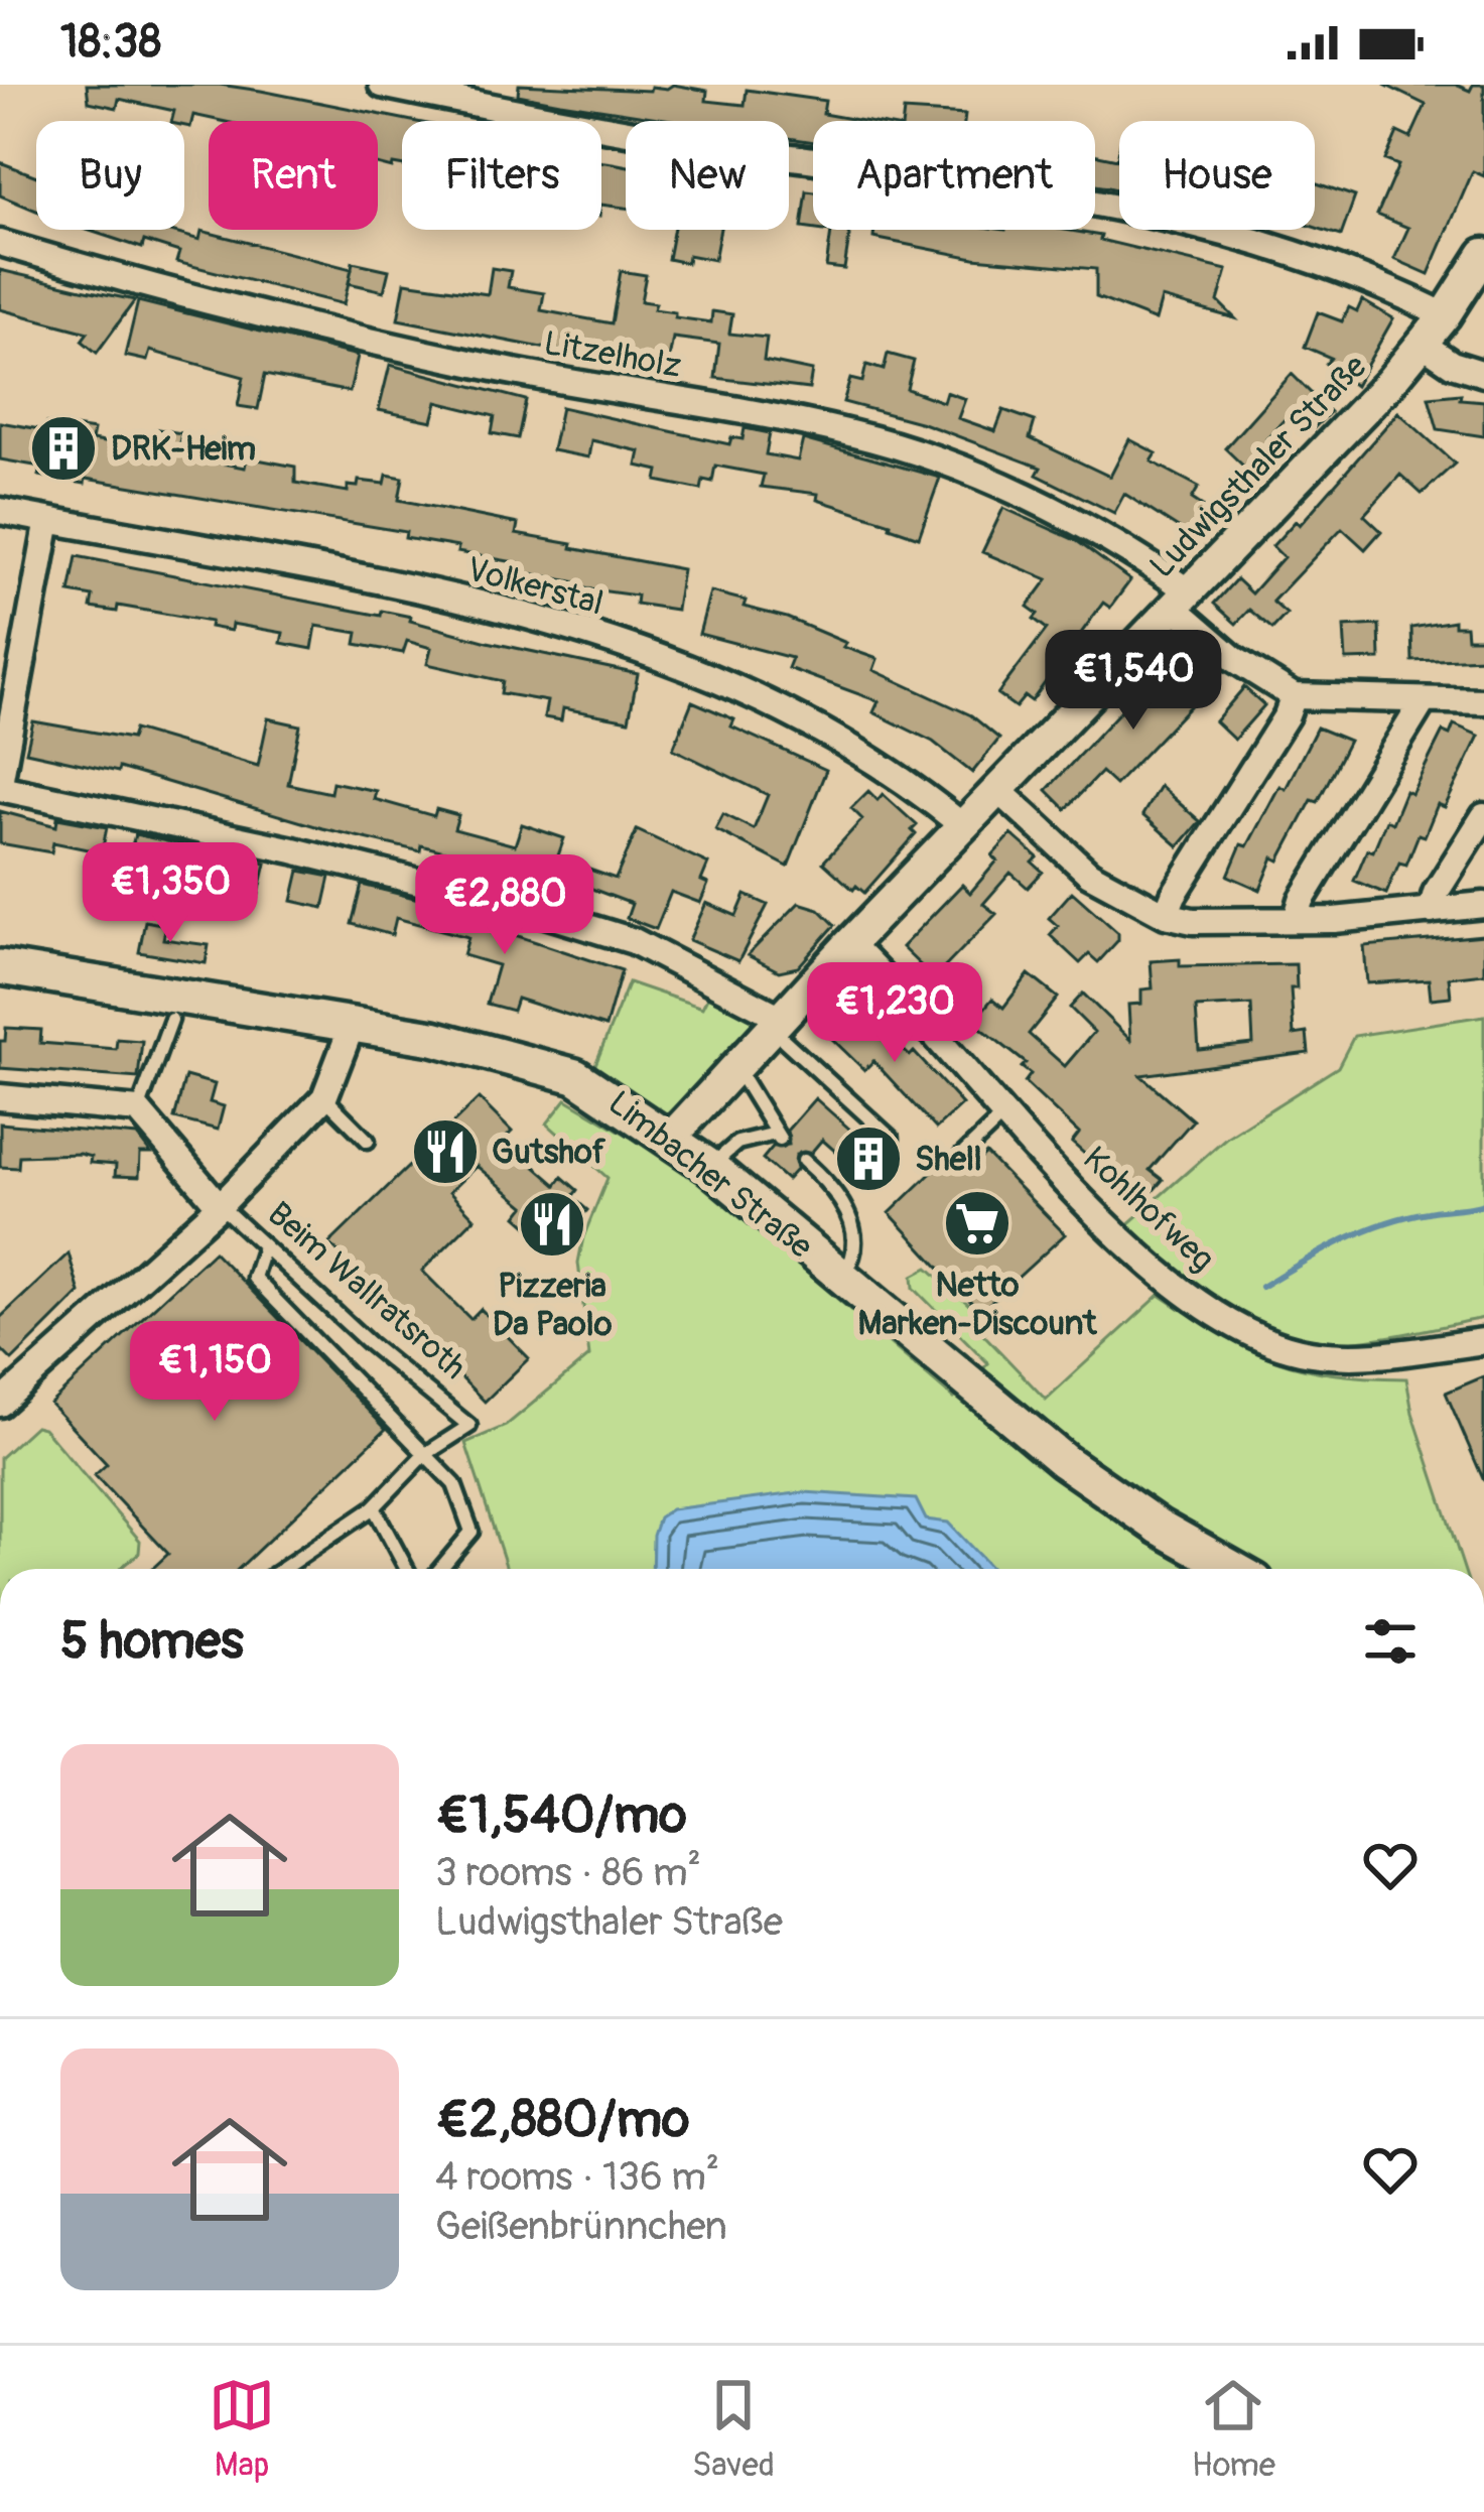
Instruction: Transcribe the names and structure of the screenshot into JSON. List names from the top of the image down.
{
  "streets": {
    "main road": ["Limbacher Straße"],
    "street": [
      "Litzelholz",
      "Ludwigsthaler Straße",
      "Volkerstal",
      "Kohlhofweg",
      "Beim Wallratsroth"
    ]
  },
  "crossings": [
    ["Litzelholz", "Ludwigsthaler Straße"],
    ["Ludwigsthaler Straße", "Volkerstal"],
    ["Ludwigsthaler Straße", "Limbacher Straße"],
    ["Ludwigsthaler Straße", "Kohlhofweg"],
    ["Limbacher Straße", "Beim Wallratsroth"]
  ],
  "places": {
    "building": ["DRK-Heim", "Shell"],
    "restaurant": ["Gutshof", "Pizzeria Da Paolo"],
    "supermarket": ["Netto Marken-Discount"]
  },
  "page": {
    "status": "18:38",
    "chip": [
      "Buy",
      "Rent",
      "Filters",
      "New",
      "Apartment",
      "House"
    ],
    "price": [
      "€1,540",
      "€1,350",
      "€2,880",
      "€1,230",
      "€1,150"
    ],
    "heading": "5 homes",
    "list": [
      {
        "name": "€1,540/mo",
        "note": "3 rooms · 86 m² · Ludwigsthaler Straße"
      },
      {
        "name": "€2,880/mo",
        "note": "4 rooms · 136 m² · Geißenbrünnchen"
      }
    ],
    "tabs": ["Map", "Saved", "Home"]
  }
}
